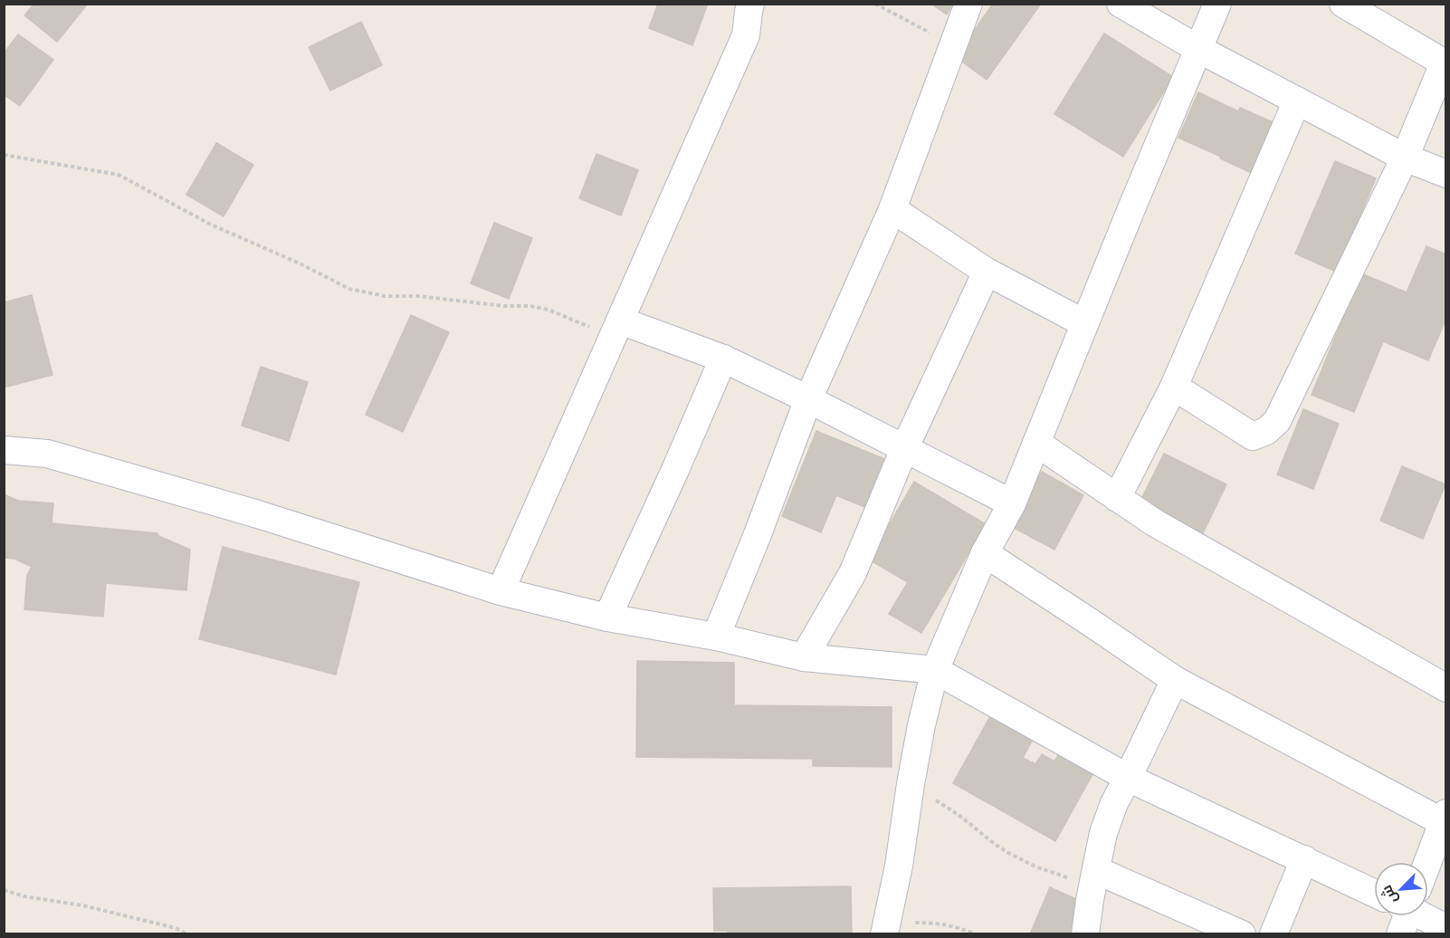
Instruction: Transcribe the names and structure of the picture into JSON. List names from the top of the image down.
{
  "north": "bottom left"
}
